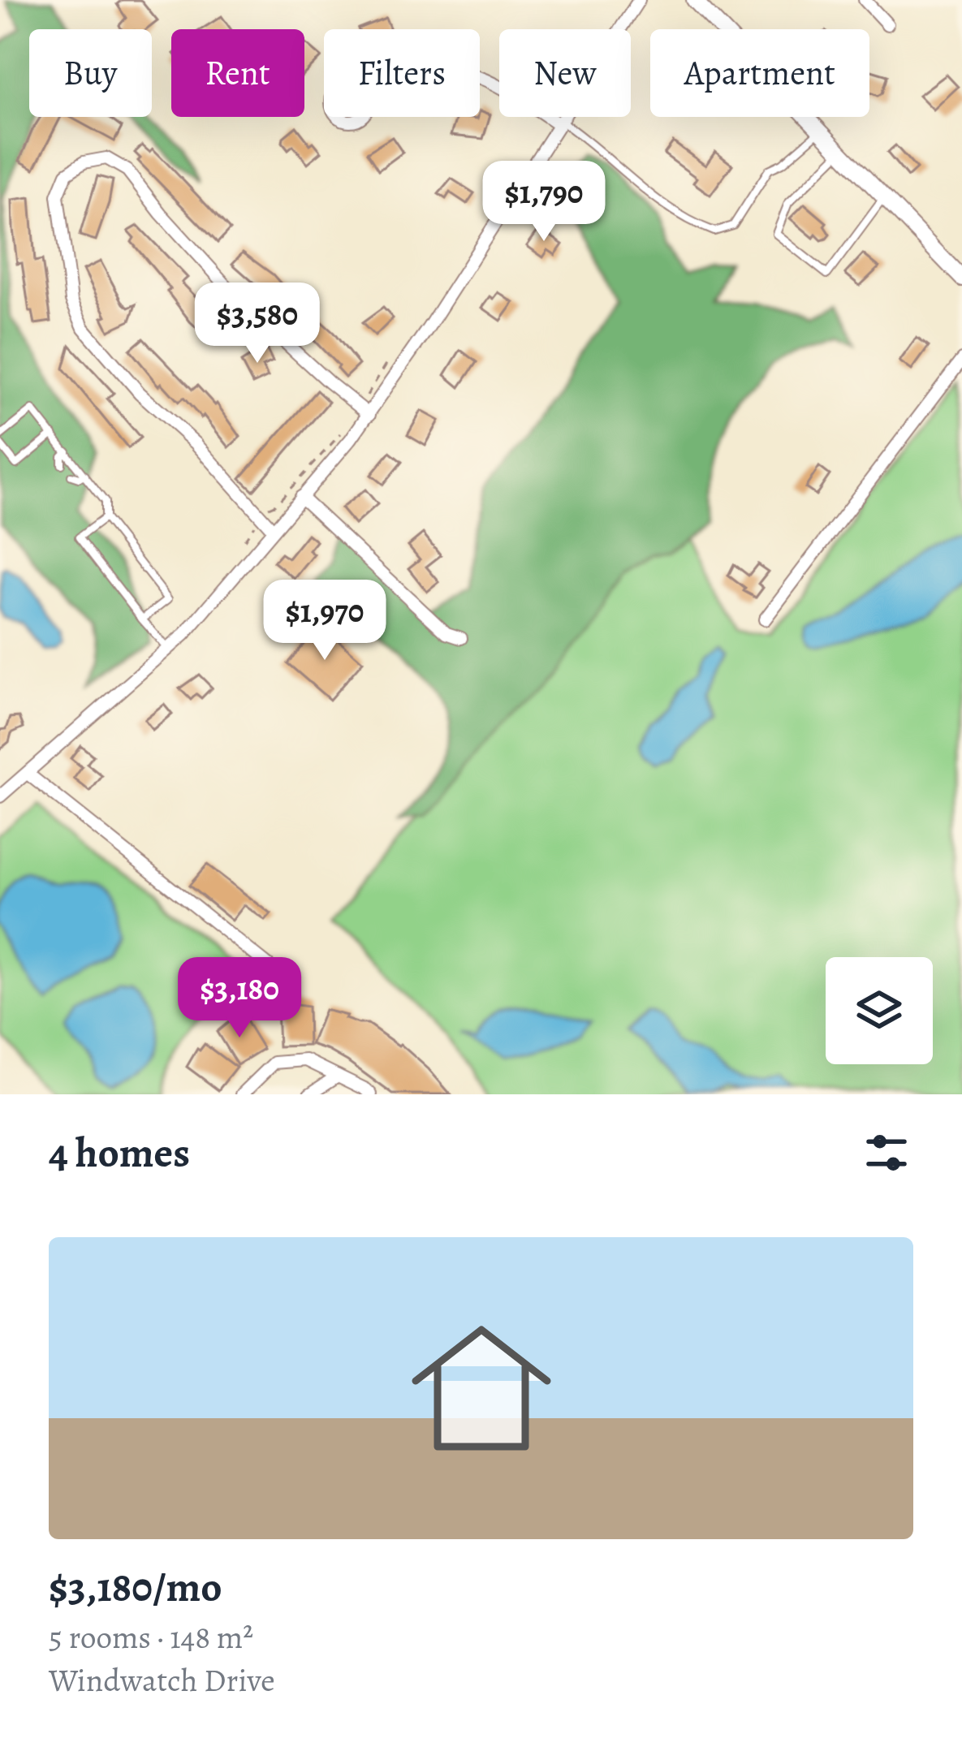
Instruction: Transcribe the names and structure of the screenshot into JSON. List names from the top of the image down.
{
  "page": {
    "chip": [
      "Buy",
      "Rent",
      "Filters",
      "New",
      "Apartment"
    ],
    "price": [
      "$1,790",
      "$3,580",
      "$1,970",
      "$3,180"
    ],
    "heading": "4 homes",
    "list": [
      {
        "name": "$3,180/mo",
        "note": "5 rooms · 148 m² · Windwatch Drive"
      }
    ]
  }
}
